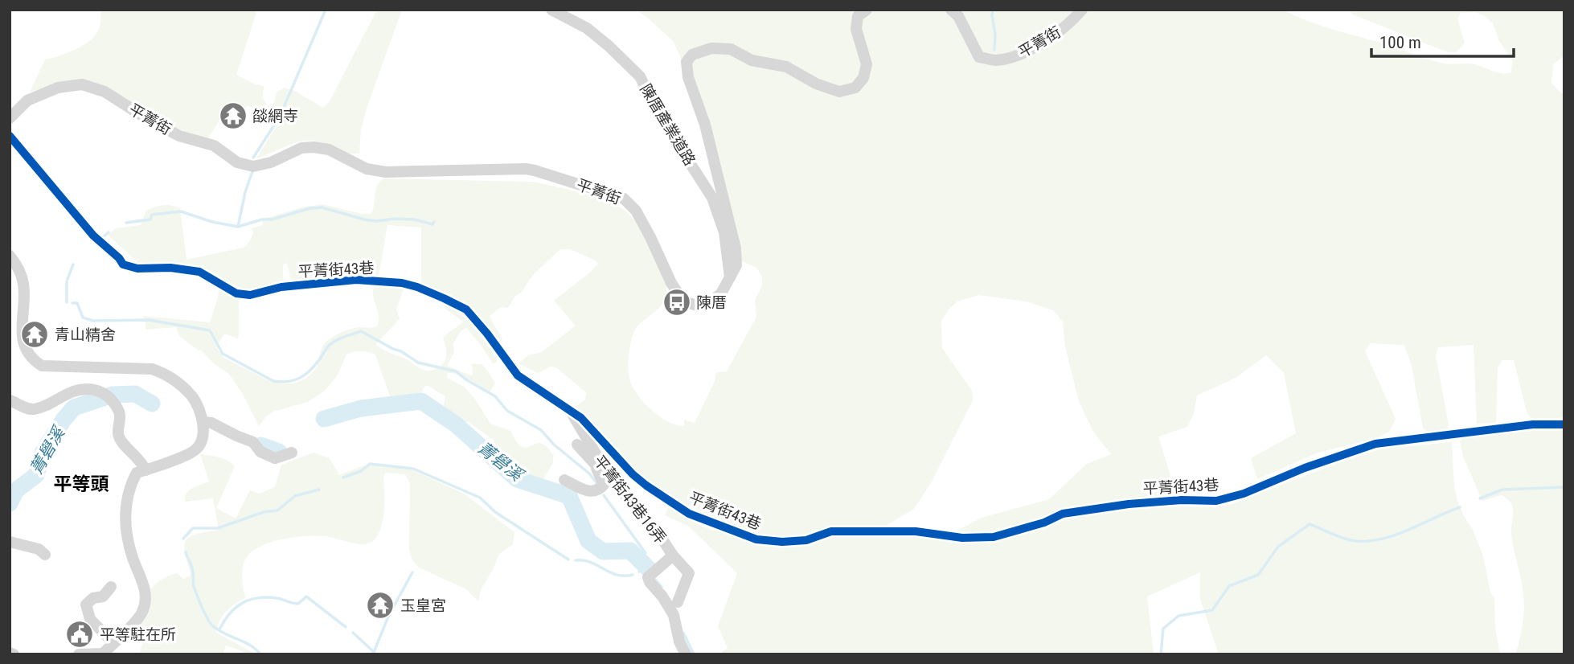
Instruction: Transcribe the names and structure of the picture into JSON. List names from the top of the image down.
{
  "streets": {
    "street": [
      "平菁街",
      "陳厝產業道路",
      "平菁街43巷",
      "平菁街43巷16弄"
    ]
  },
  "crossings": [
    ["平菁街", "陳厝產業道路"],
    ["平菁街43巷", "平菁街43巷16弄"]
  ],
  "districts": ["平等頭"],
  "water": ["菁礐溪"],
  "places": {
    "temple": ["燄網寺", "青山精舍", "玉皇宮"],
    "bus stop": ["陳厝"],
    "public building": ["平等駐在所"]
  },
  "scale_bar": "100 m"
}
